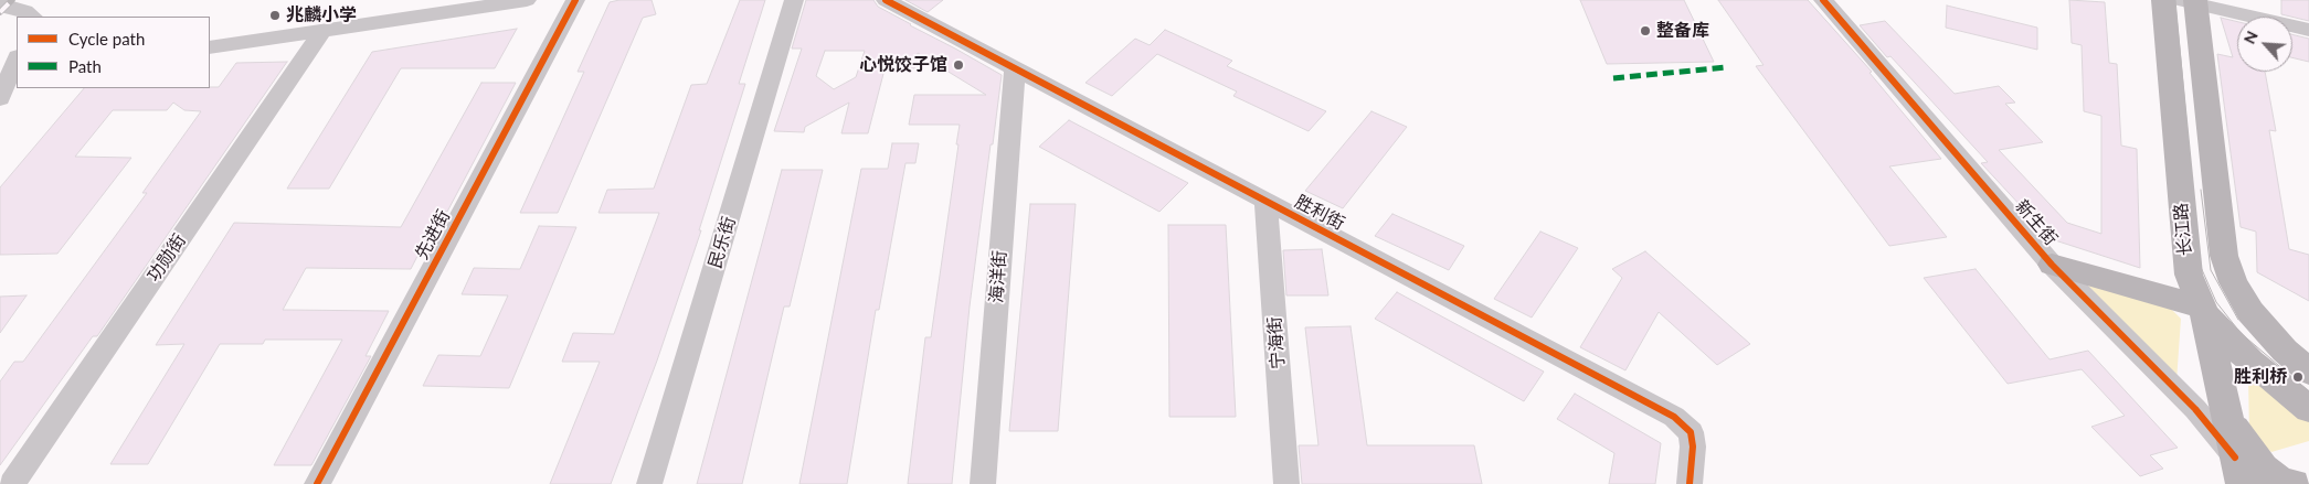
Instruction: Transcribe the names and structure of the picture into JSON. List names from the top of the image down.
{
  "streets": {
    "main road": ["长江路"],
    "street": [
      "胜利街",
      "新生街",
      "先进街",
      "民乐街",
      "功勋街",
      "海洋街",
      "宁海街"
    ]
  },
  "crossings": [
    ["胜利街", "海洋街"],
    ["胜利街", "宁海街"]
  ],
  "places": [
    "兆麟小学",
    "整备库",
    "心悦饺子馆",
    "胜利桥"
  ],
  "legend": ["Cycle path", "Path"],
  "north": "top left"
}
